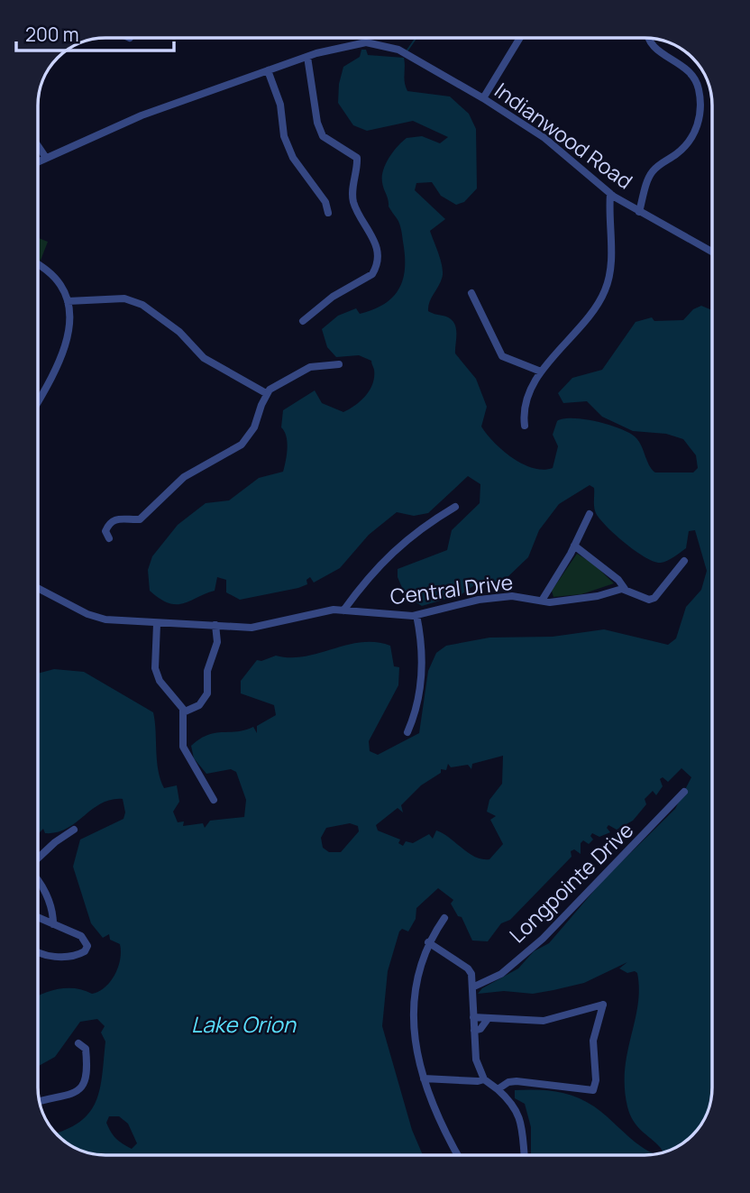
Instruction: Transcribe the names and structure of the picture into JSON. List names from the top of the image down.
{
  "streets": {
    "street": ["Indianwood Road", "Central Drive", "Longpointe Drive"]
  },
  "water": ["Lake Orion"],
  "scale_bar": "200 m"
}
